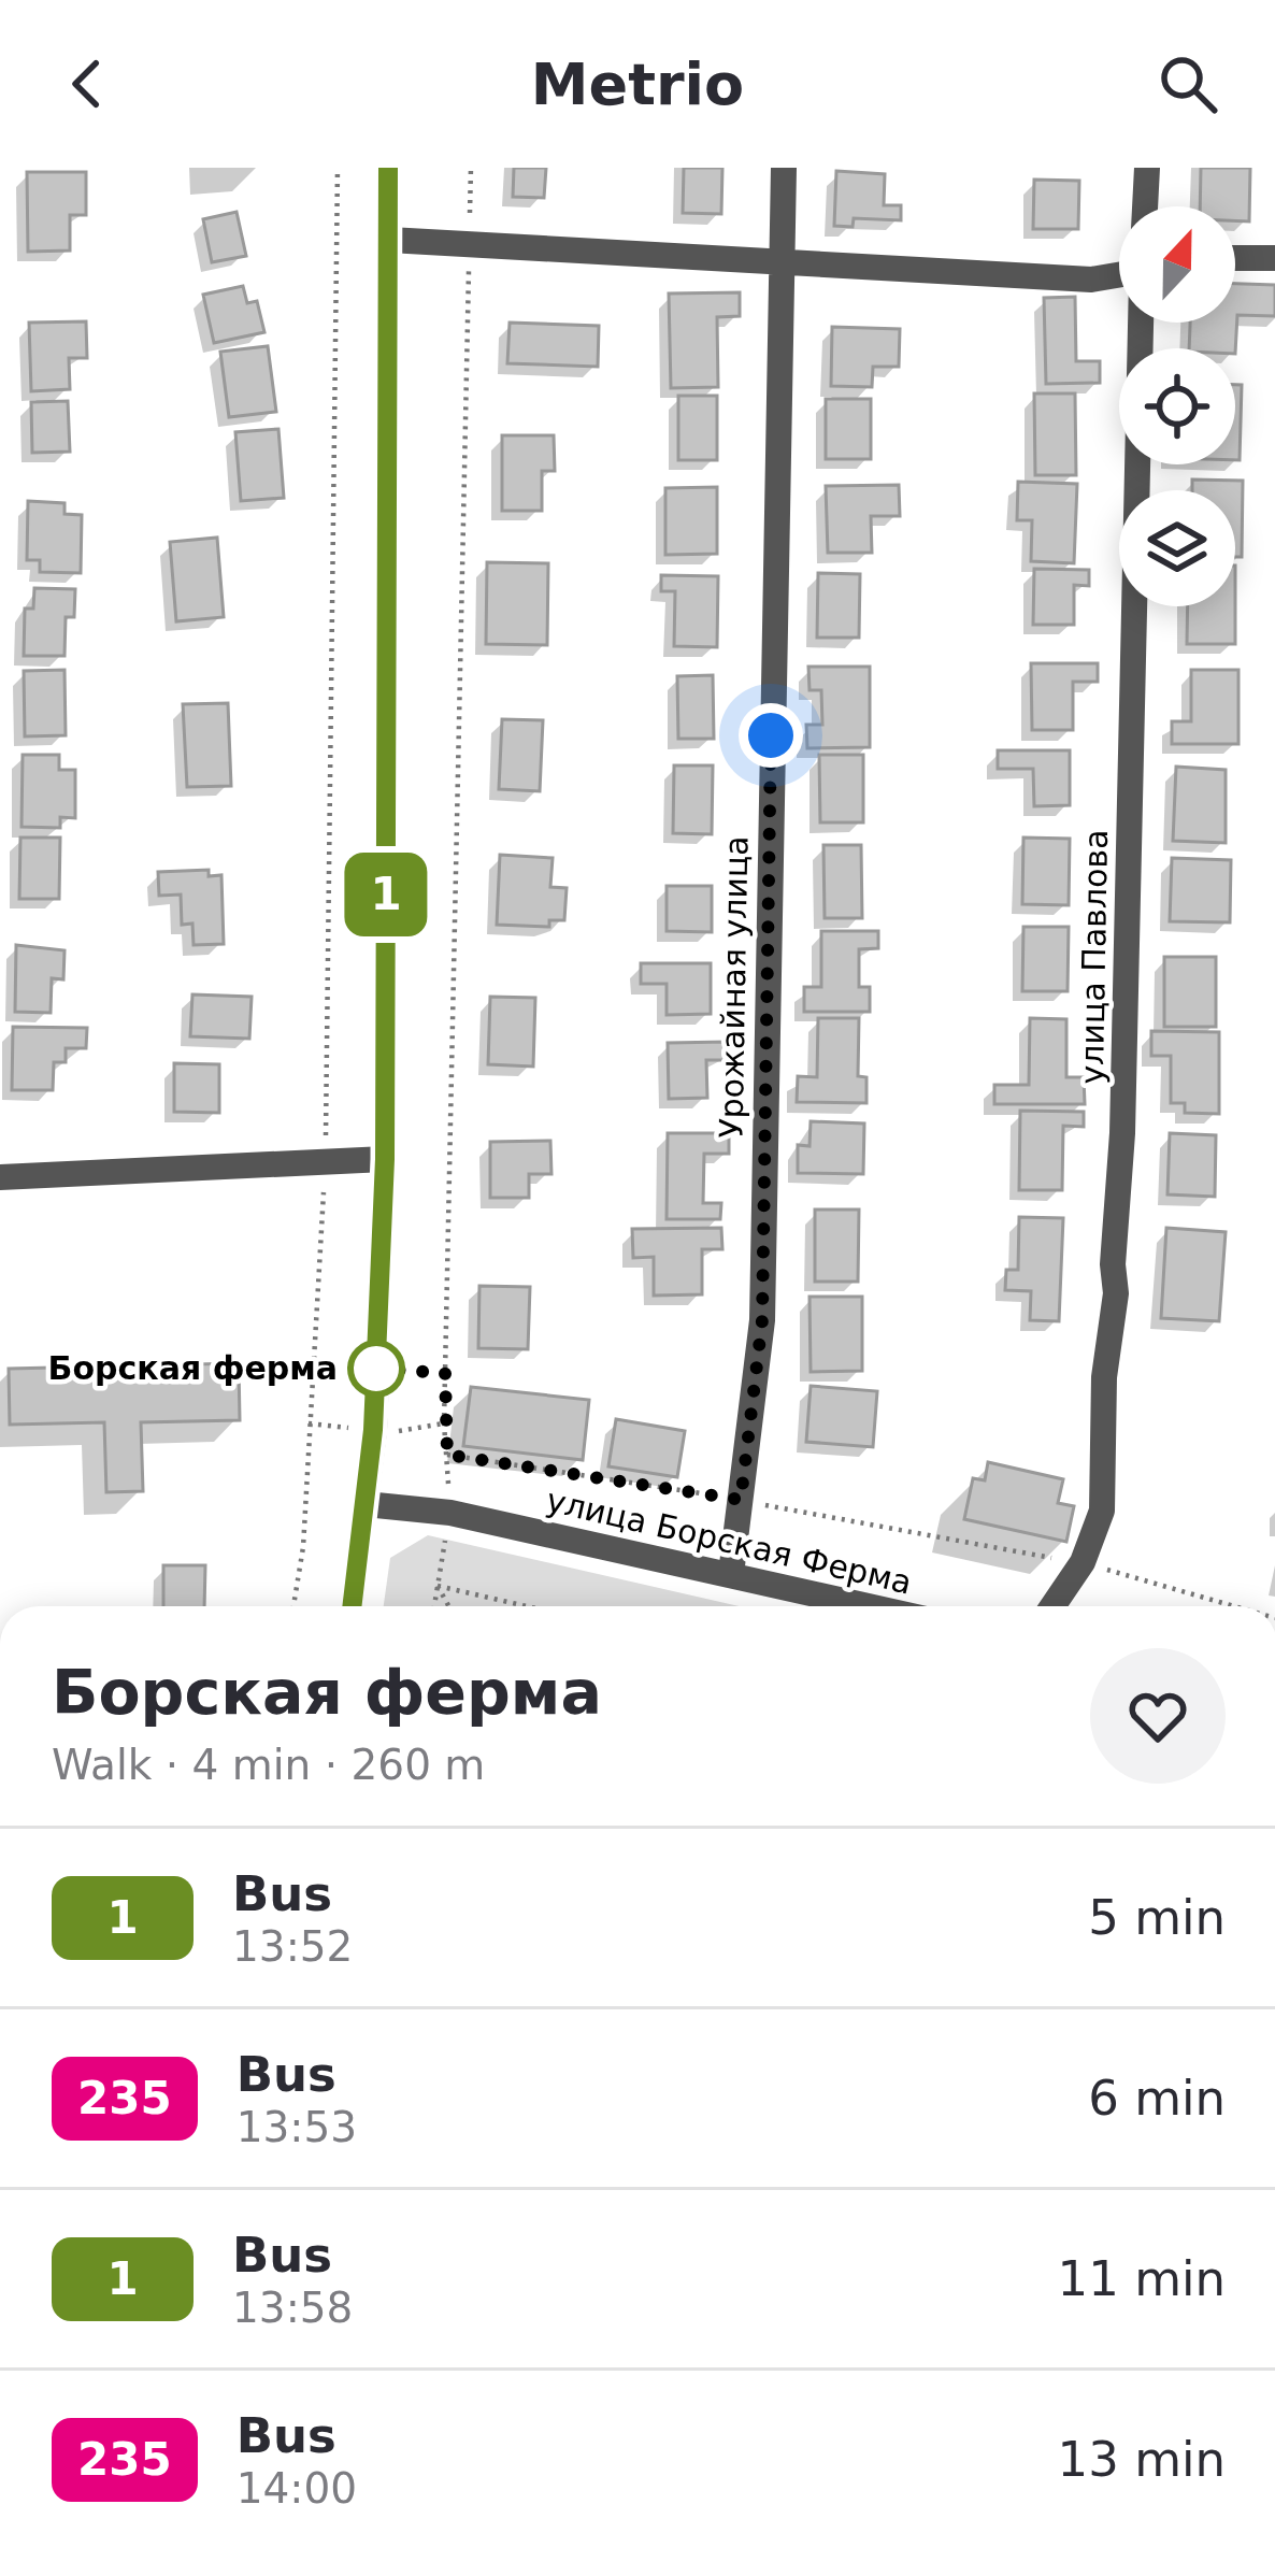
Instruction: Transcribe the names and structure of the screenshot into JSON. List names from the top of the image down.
{
  "streets": {
    "street": ["улица Павлова", "Урожайная улица", "улица Борская Ферма"]
  },
  "crossings": [
    ["Урожайная улица", "улица Борская Ферма"]
  ],
  "places": ["Борская ферма"],
  "lines": ["bus line 1"],
  "north": "top",
  "page": {
    "header": "Metrio",
    "on_map": "1",
    "heading": ["Борская ферма", "Walk · 4 min · 260 m"],
    "list": [
      {
        "mark": "1",
        "name": "Bus",
        "note": "13:52",
        "value": "5 min"
      },
      {
        "mark": "235",
        "name": "Bus",
        "note": "13:53",
        "value": "6 min"
      },
      {
        "mark": "1",
        "name": "Bus",
        "note": "13:58",
        "value": "11 min"
      },
      {
        "mark": "235",
        "name": "Bus",
        "note": "14:00",
        "value": "13 min"
      }
    ]
  }
}
